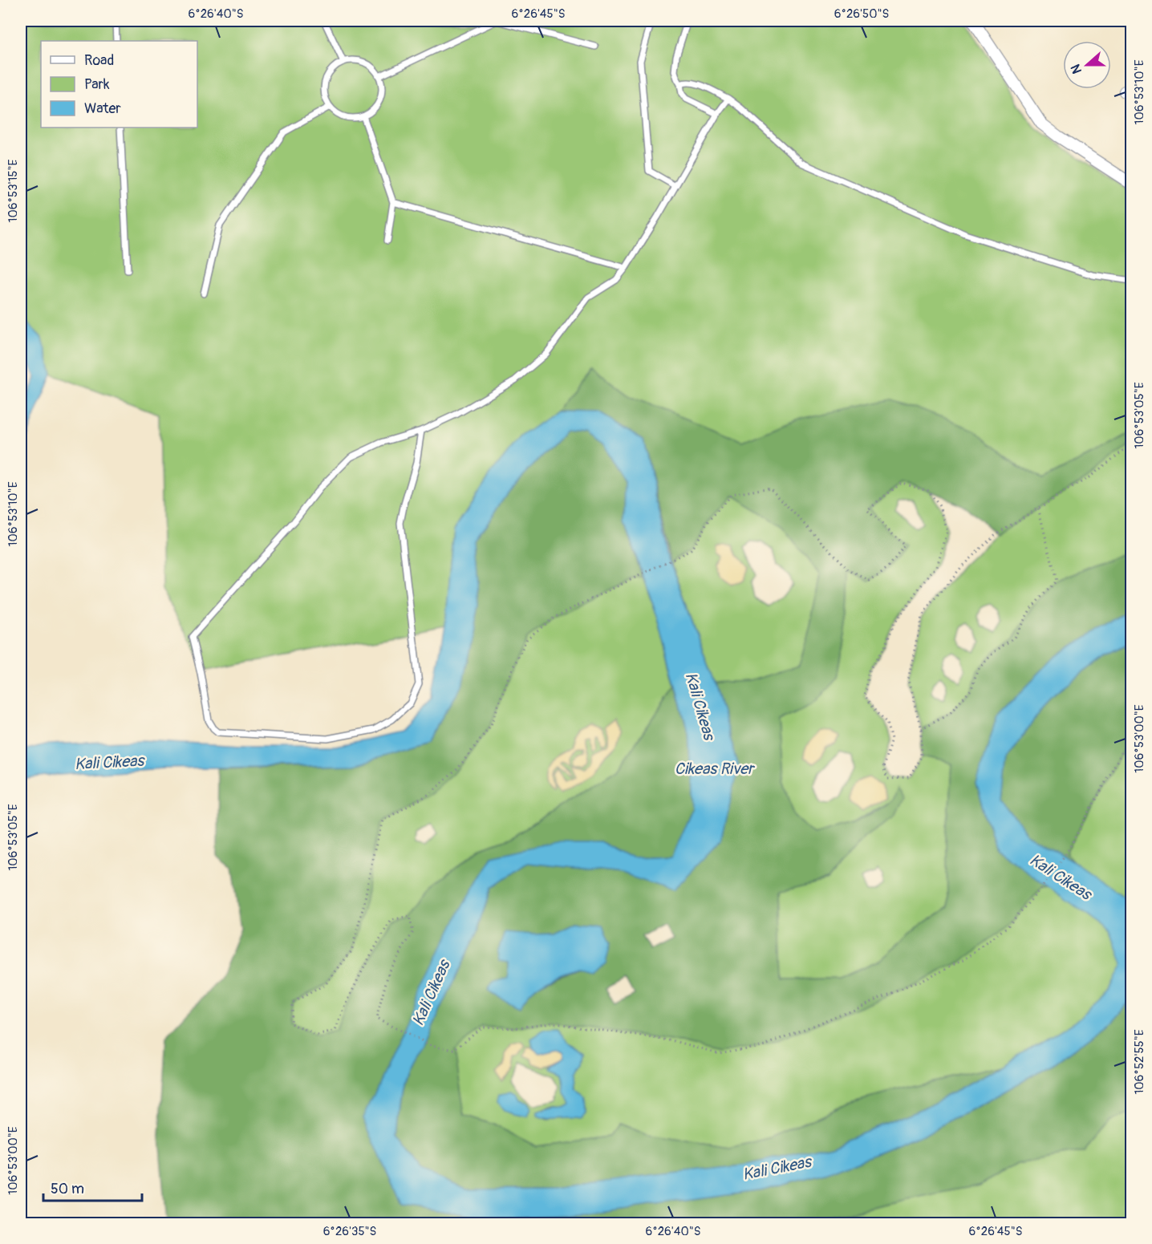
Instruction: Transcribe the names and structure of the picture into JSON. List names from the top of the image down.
{
  "water": ["Kali Cikeas", "Cikeas River"],
  "legend": ["Road", "Park", "Water"],
  "scale_bar": "50 m",
  "north": "left",
  "coordinates": [
    "6°26'40\"S",
    "6°26'45\"S",
    "6°26'50\"S",
    "106°53'10\"E",
    "106°53'15\"E",
    "106°53'05\"E",
    "106°53'00\"E",
    "106°52'55\"E",
    "6°26'35\"S"
  ]
}
